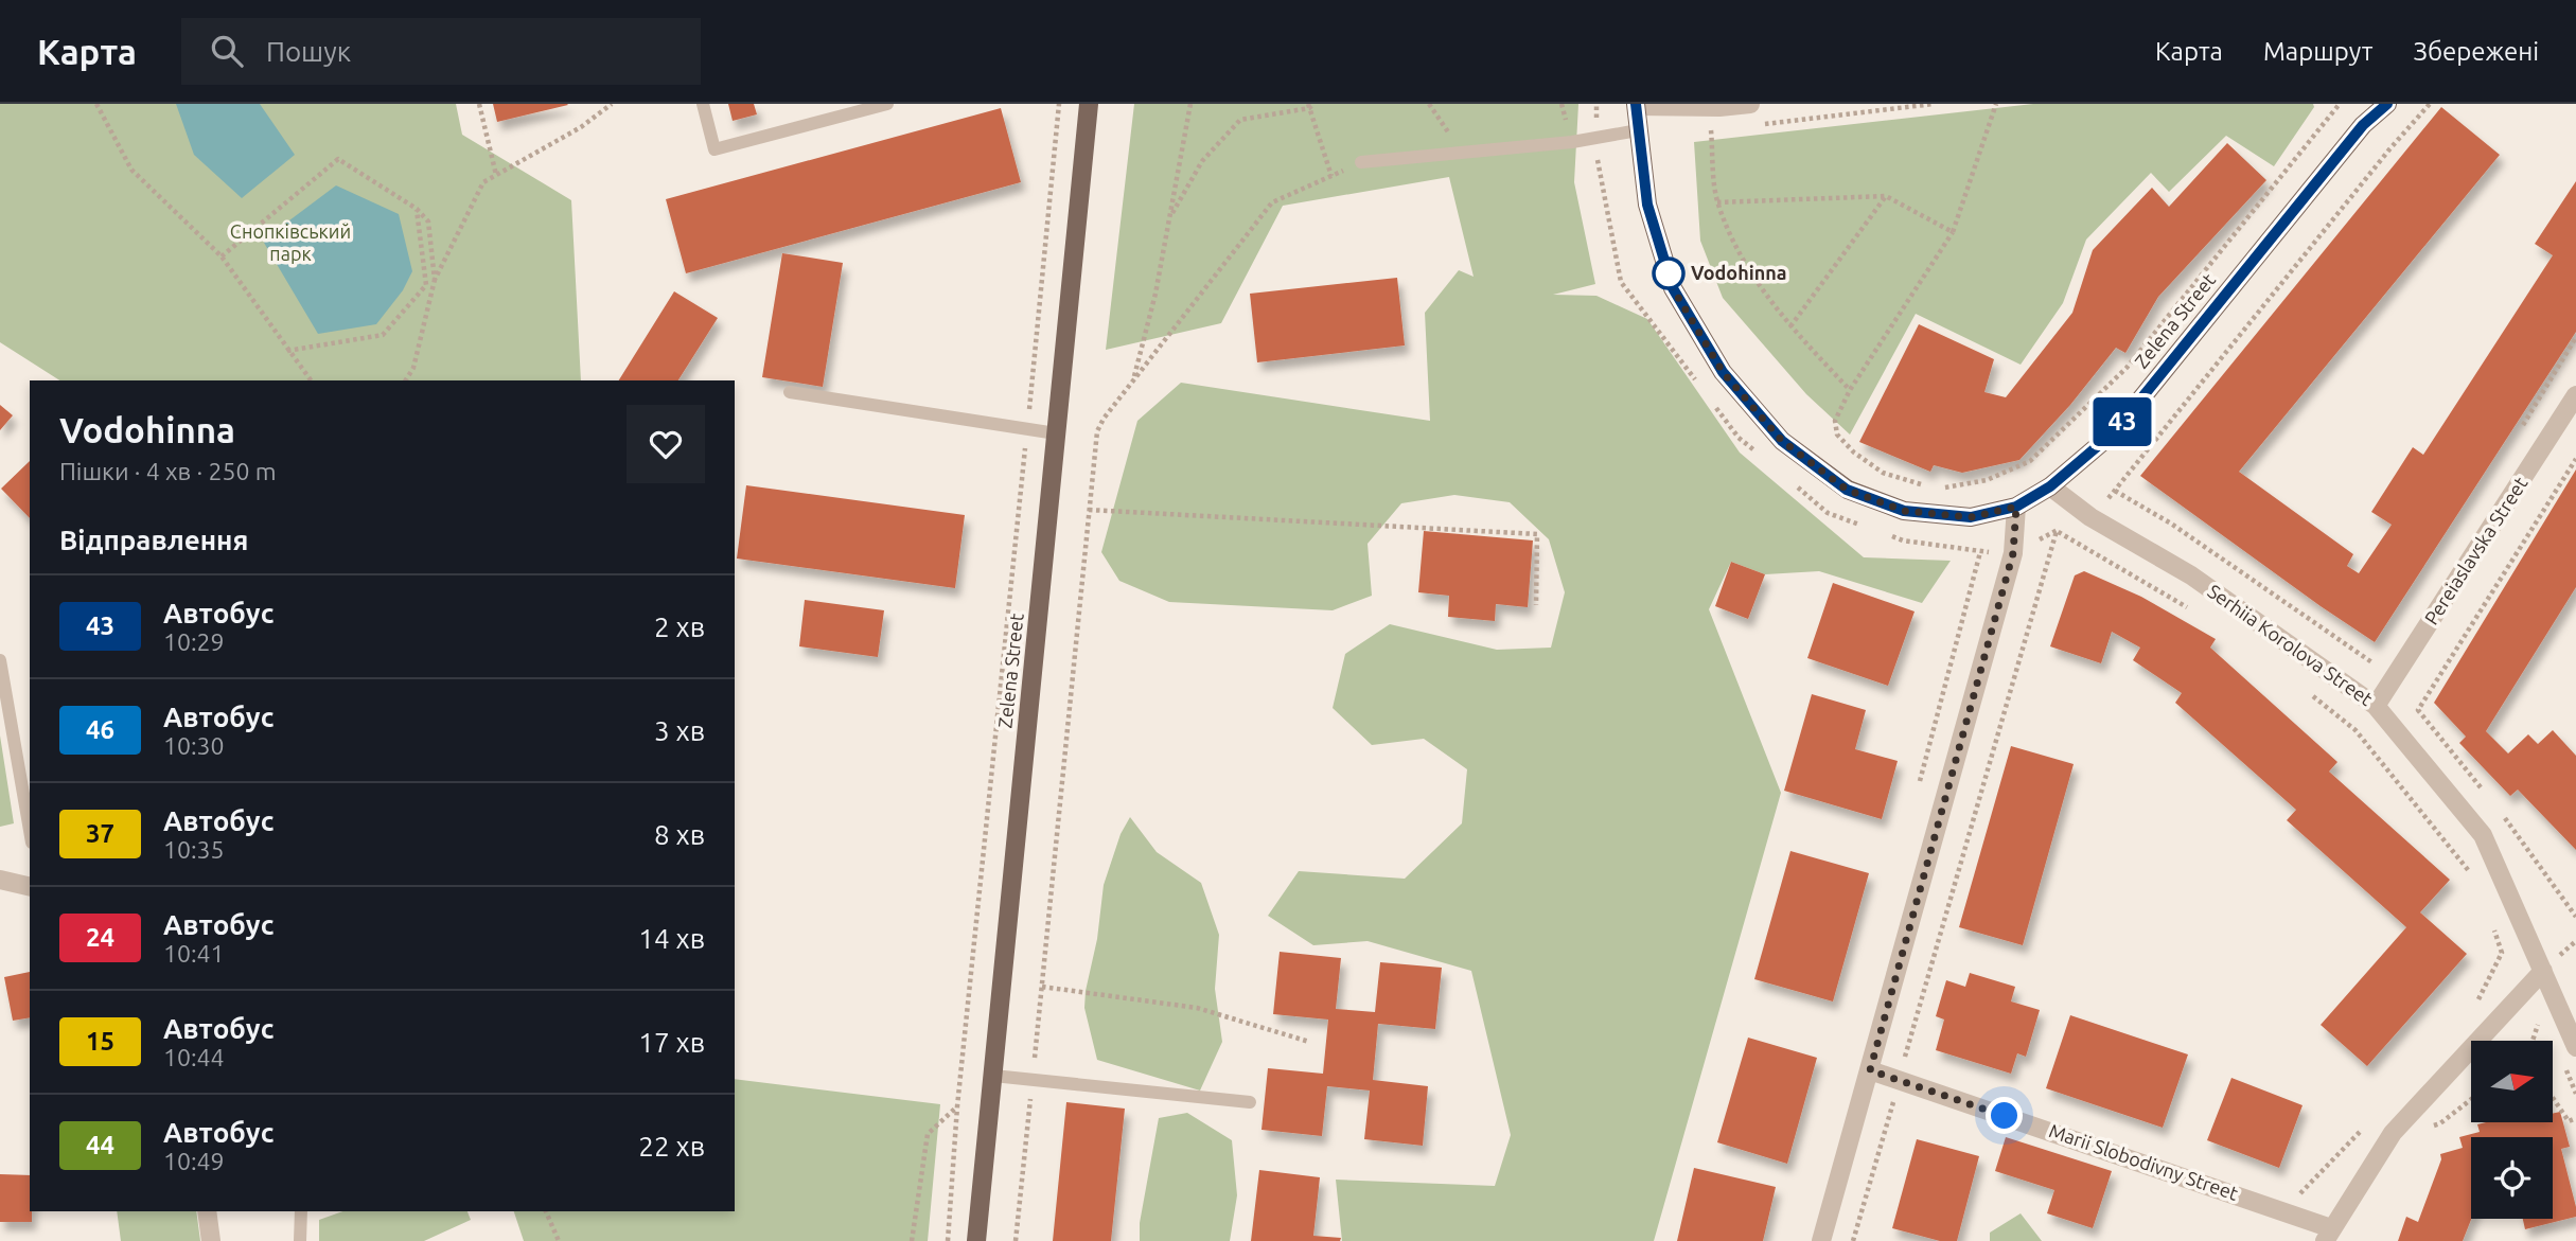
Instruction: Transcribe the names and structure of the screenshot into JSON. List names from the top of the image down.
{
  "streets": {
    "main road": ["Zelena Street"],
    "street": ["Pereiaslavska Street", "Serhiia Korolova Street", "Marii Slobodivny Street"]
  },
  "crossings": [
    ["Zelena Street", "Serhiia Korolova Street"],
    ["Pereiaslavska Street", "Serhiia Korolova Street"]
  ],
  "parks": ["Снопківський парк"],
  "places": ["Vodohinna"],
  "lines": ["bus line 43"],
  "north": "right",
  "page": {
    "header": "Карта",
    "search": "Пошук",
    "nav": ["Карта", "Маршрут", "Збережені"],
    "on_map": "43",
    "heading": [
      ["Vodohinna", "Пішки · 4 хв · 250 m"],
      "Відправлення"
    ],
    "list": [
      {
        "mark": "43",
        "name": "Автобус",
        "note": "10:29",
        "value": "2 хв"
      },
      {
        "mark": "46",
        "name": "Автобус",
        "note": "10:30",
        "value": "3 хв"
      },
      {
        "mark": "37",
        "name": "Автобус",
        "note": "10:35",
        "value": "8 хв"
      },
      {
        "mark": "24",
        "name": "Автобус",
        "note": "10:41",
        "value": "14 хв"
      },
      {
        "mark": "15",
        "name": "Автобус",
        "note": "10:44",
        "value": "17 хв"
      },
      {
        "mark": "44",
        "name": "Автобус",
        "note": "10:49",
        "value": "22 хв"
      }
    ]
  }
}
